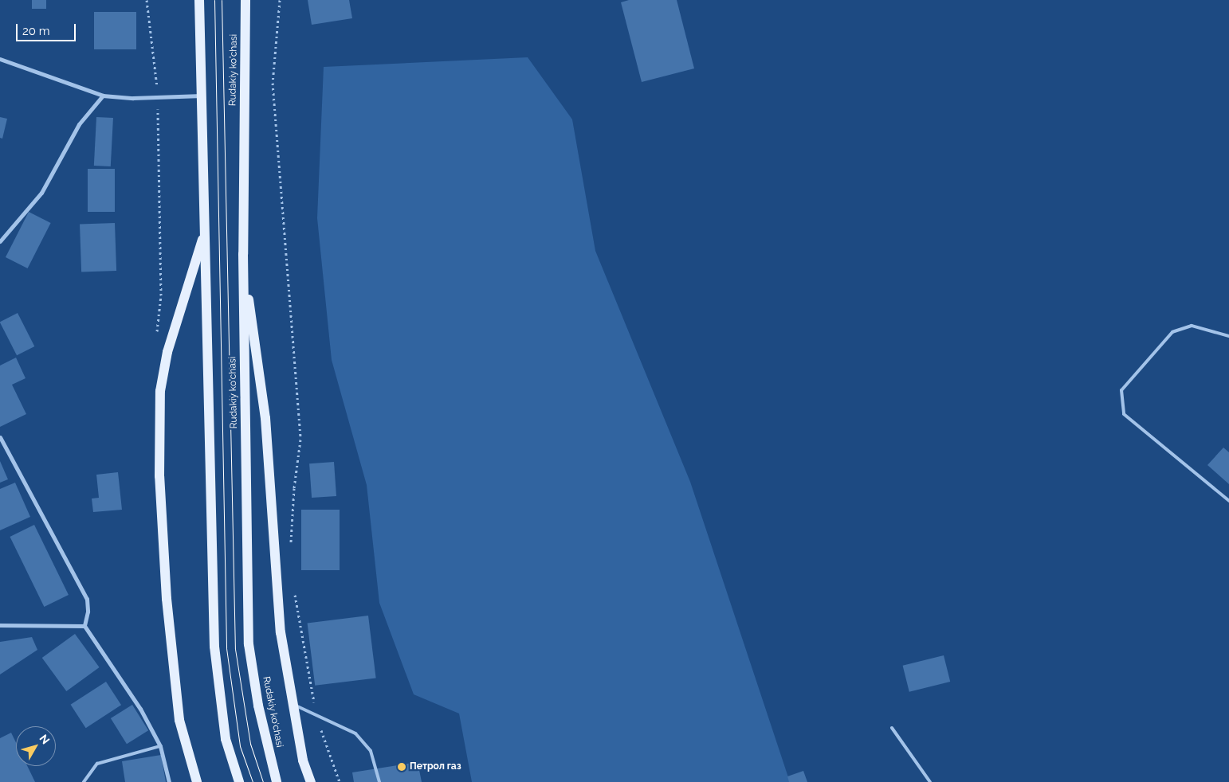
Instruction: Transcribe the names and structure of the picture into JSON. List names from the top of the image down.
{
  "streets": {
    "main road": ["Rudakiy ko'chasi"]
  },
  "places": ["Петрол газ"],
  "scale_bar": "20 m",
  "north": "top right"
}
